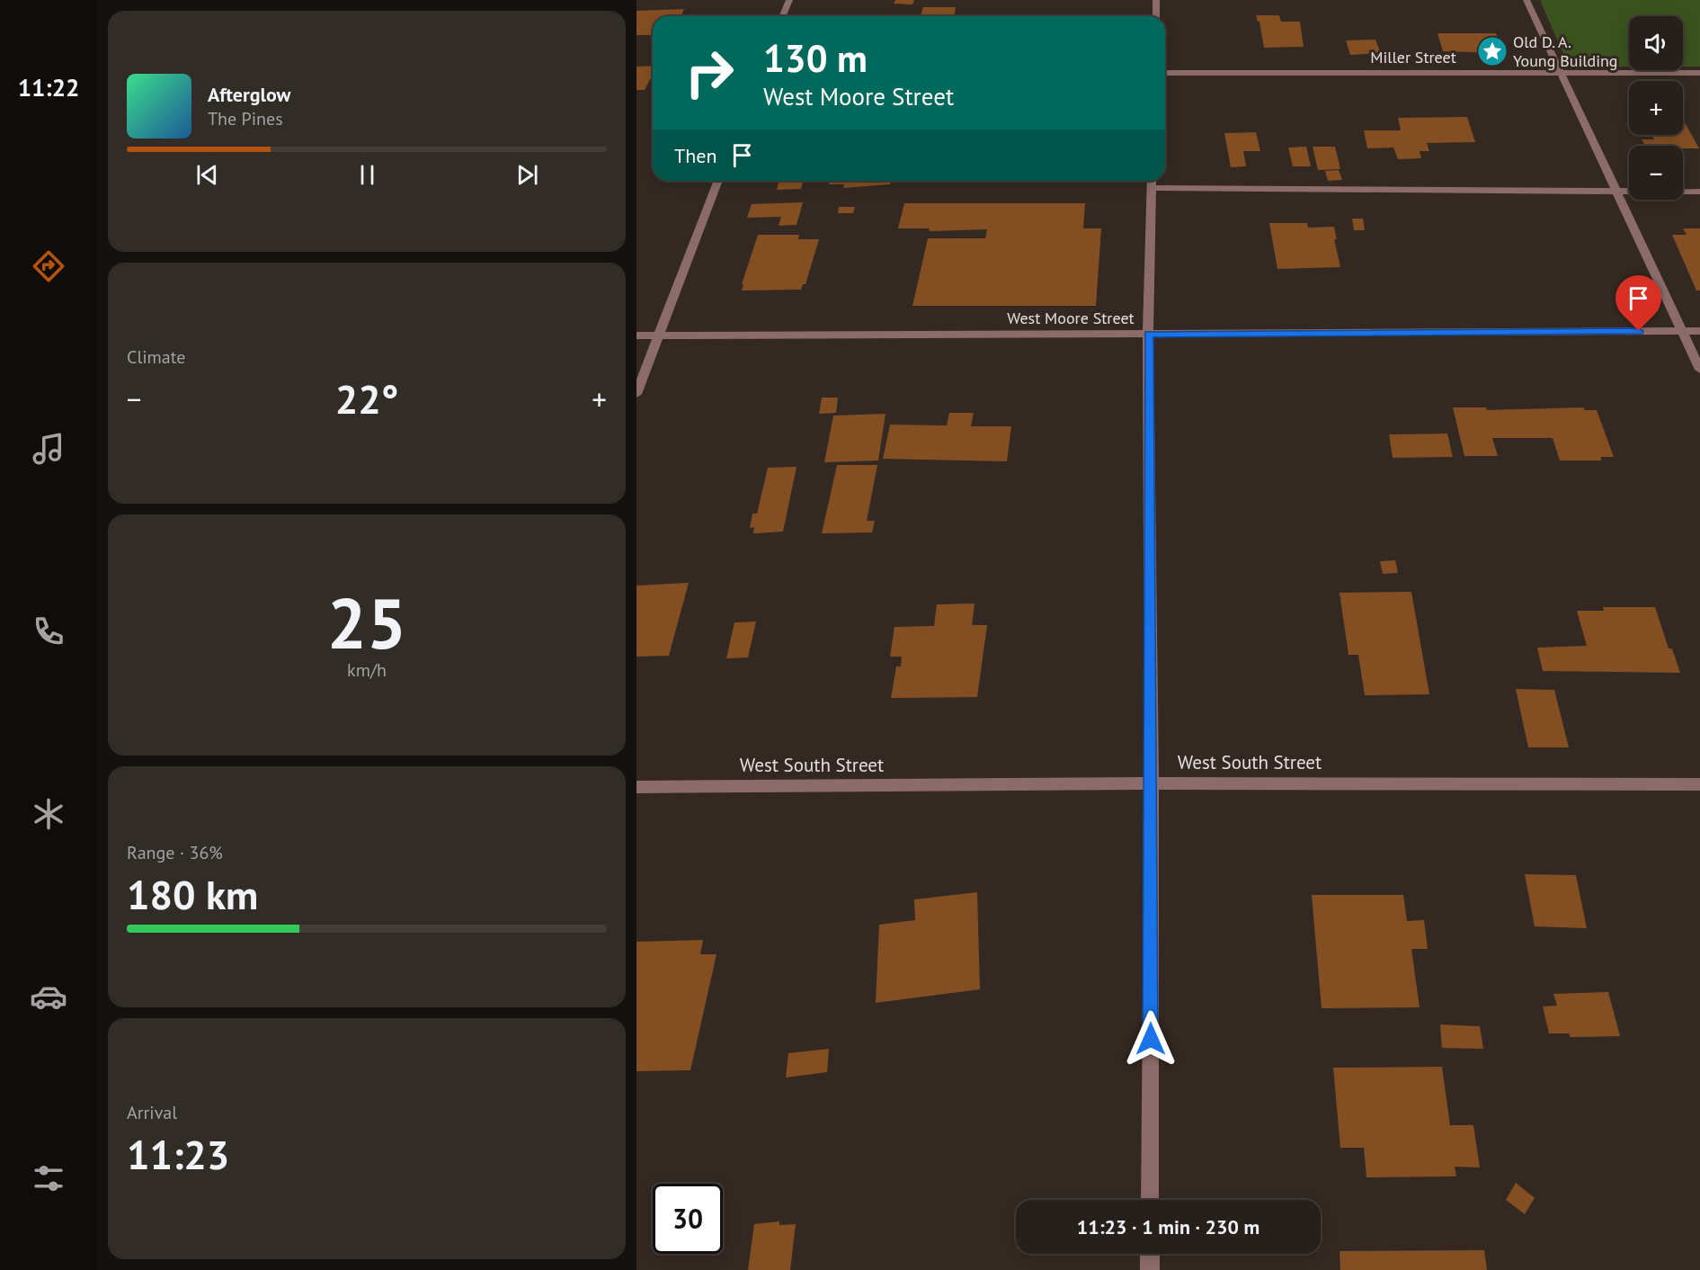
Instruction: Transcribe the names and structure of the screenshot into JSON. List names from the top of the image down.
{
  "streets": {
    "street": ["Miller Street", "West Moore Street", "West South Street"]
  },
  "places": {
    "place": ["Old D. A. Young Building"]
  },
  "page": {
    "tabs": "11:22",
    "map_buttons": ["+", "−"],
    "turn": ["130 m", "West Moore Street"],
    "song": ["Afterglow", "The Pines"],
    "then": "Then",
    "tile": [
      "Climate",
      ["25", "km/h"],
      ["Range · 36%", "180 km"],
      ["Arrival", "11:23"]
    ],
    "heat": ["−", "22°", "+"],
    "limit": "30",
    "trip": "11:23 · 1 min · 230 m"
  }
}
